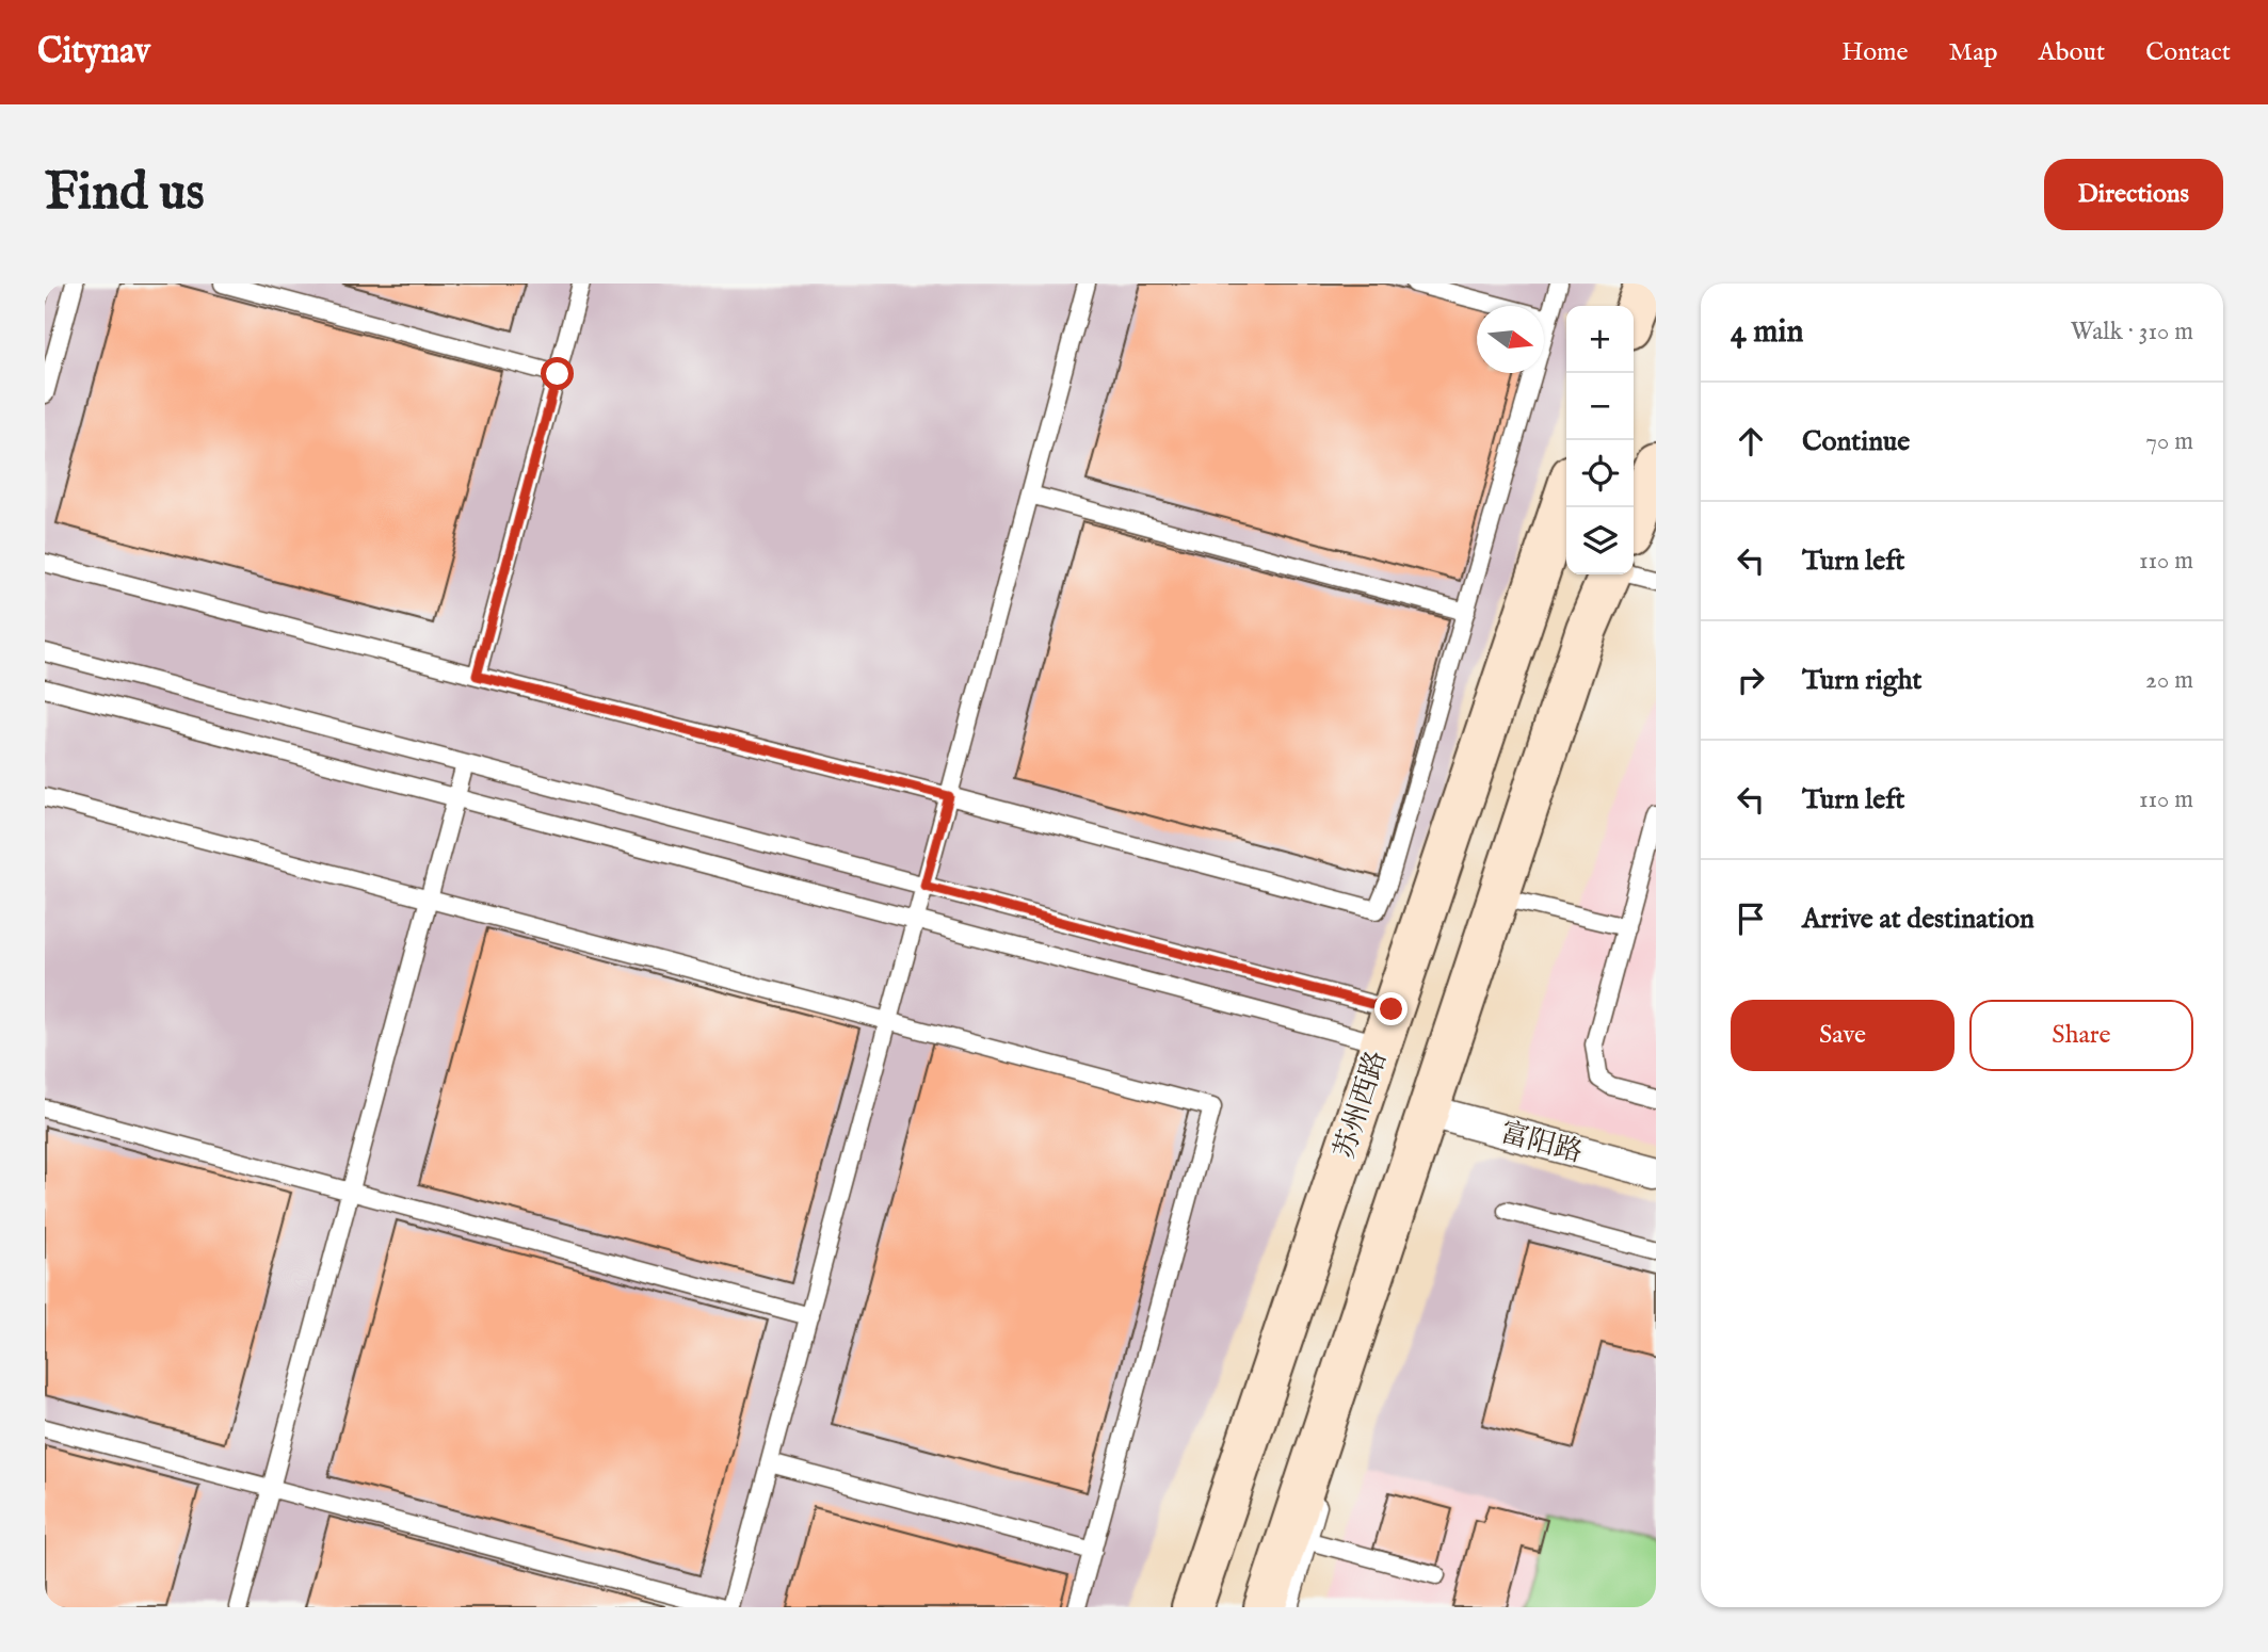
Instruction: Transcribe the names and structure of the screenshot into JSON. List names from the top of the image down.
{
  "streets": {
    "main road": ["苏州西路"],
    "street": ["富阳路"]
  },
  "north": "right",
  "page": {
    "header": "Citynav",
    "nav": [
      "Home",
      "Map",
      "About",
      "Contact"
    ],
    "buttons": [
      "Directions",
      ["Save", "Share"]
    ],
    "title": "Find us",
    "heading": ["4 min", "Walk · 310 m"],
    "map_buttons": ["+", "−"],
    "list": [
      ["Continue", "70 m"],
      ["Turn left", "110 m"],
      ["Turn right", "20 m"],
      ["Turn left", "110 m"],
      "Arrive at destination"
    ]
  }
}
